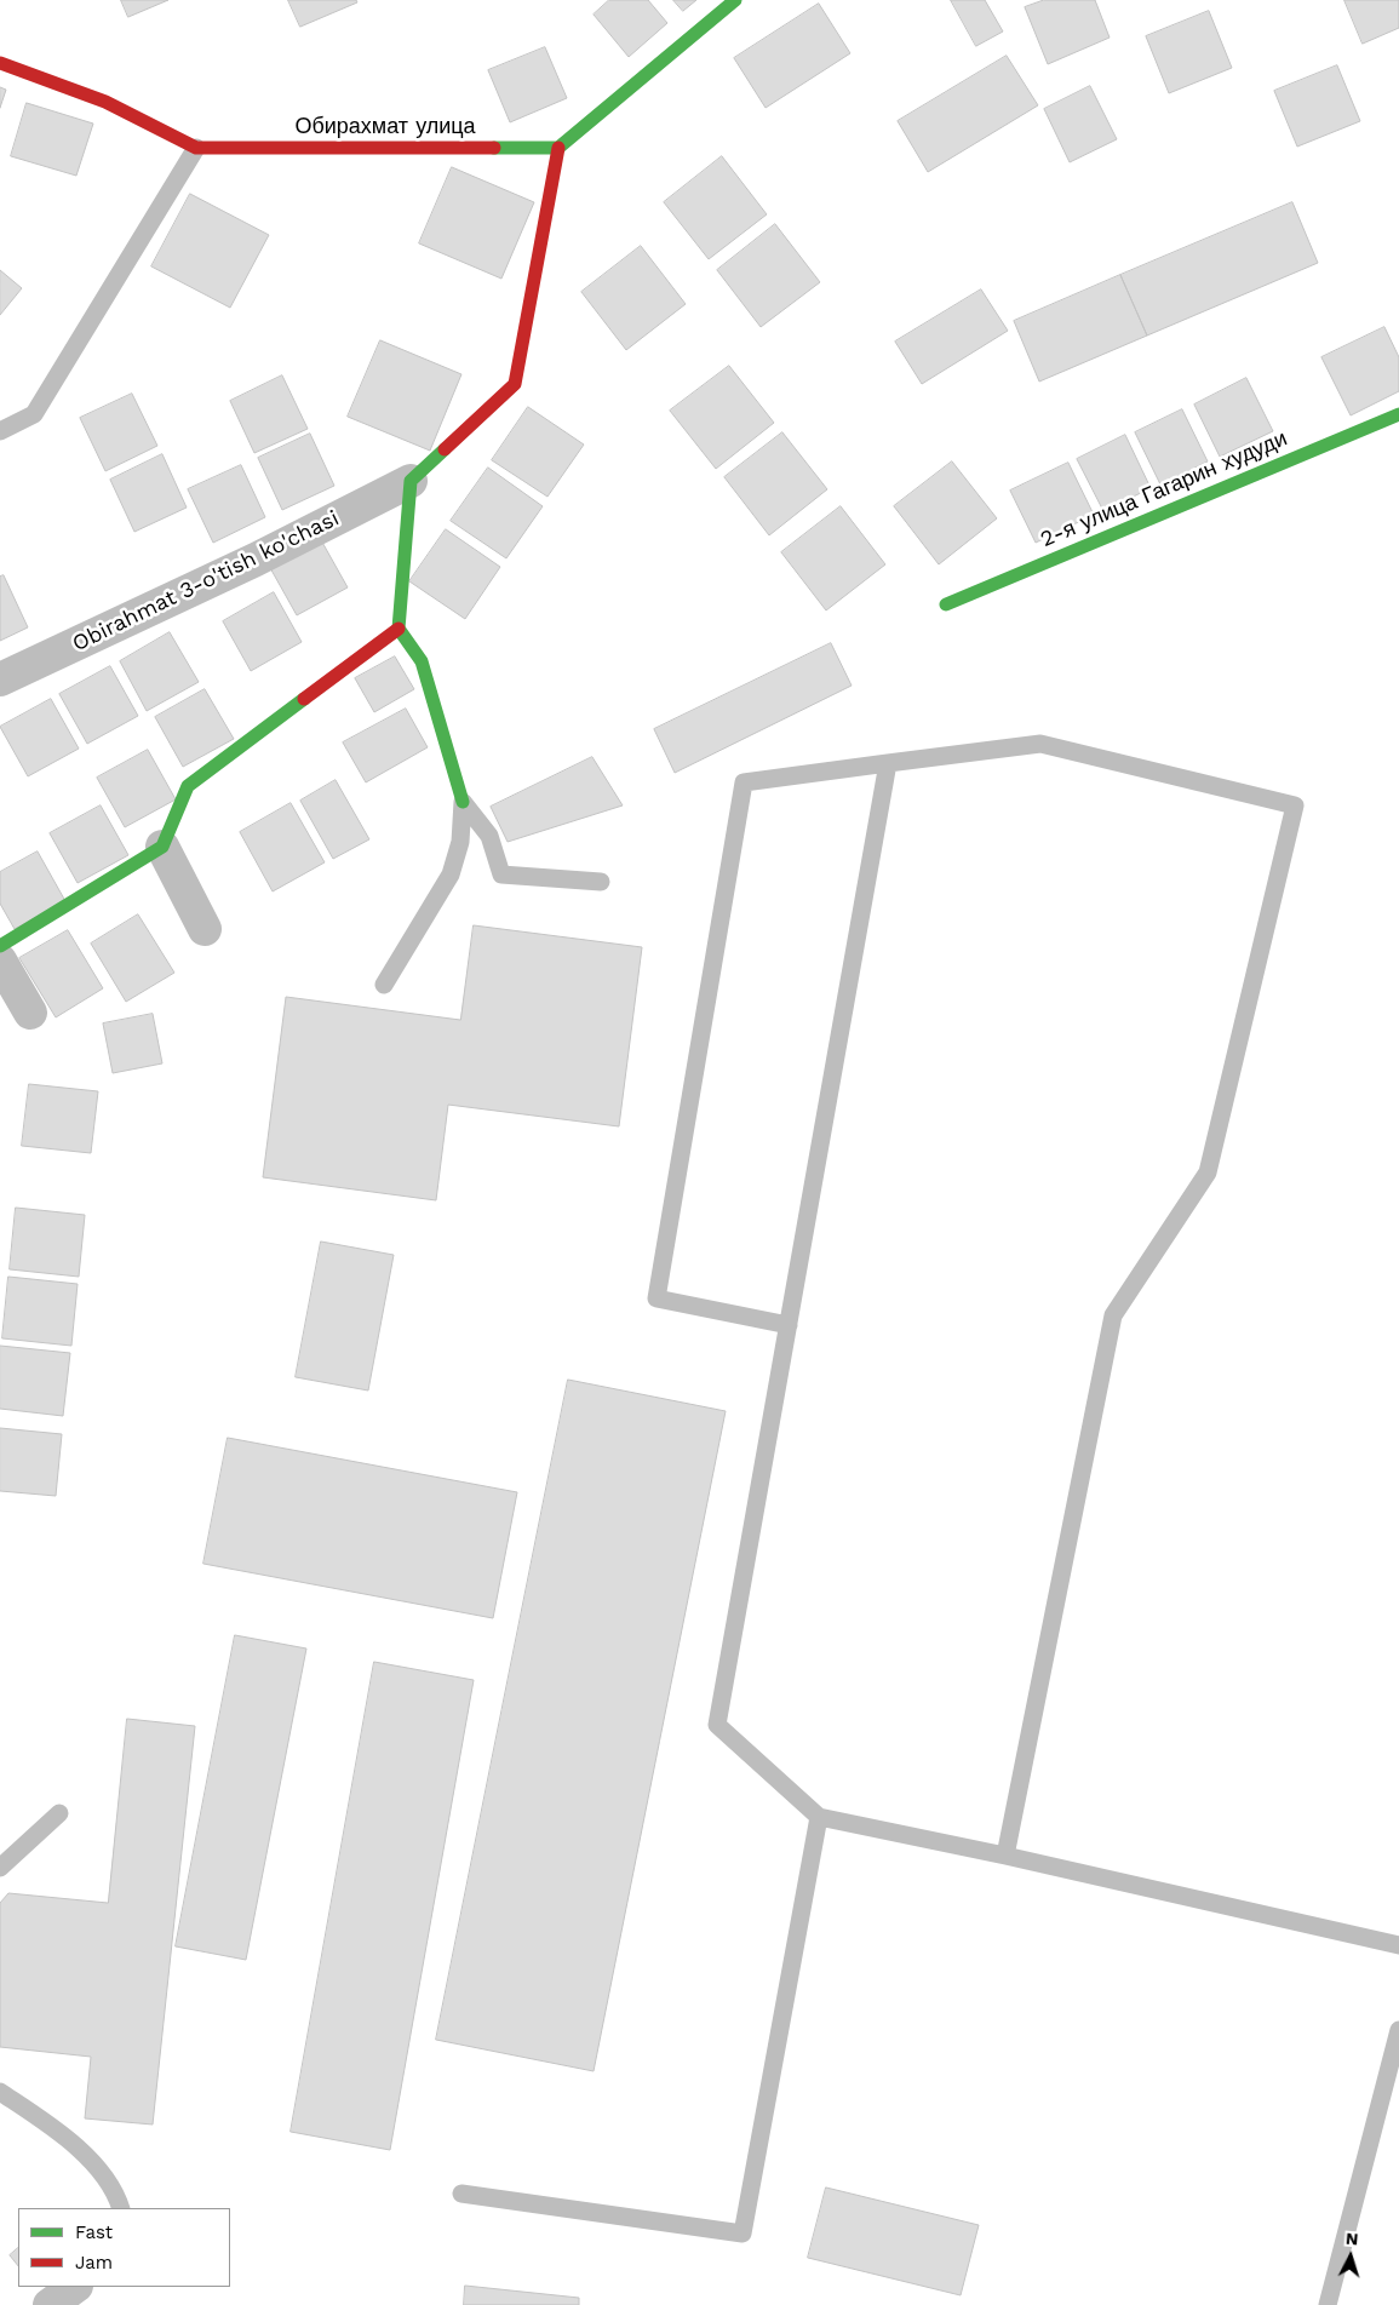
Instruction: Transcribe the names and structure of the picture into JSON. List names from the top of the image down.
{
  "streets": {
    "street": ["Обирахмат улица", "2-я улица Гагарин худуди", "Obirahmat 3-o'tish ko'chasi"]
  },
  "crossings": [
    ["Обирахмат улица", "Obirahmat 3-o'tish ko'chasi"]
  ],
  "legend": ["Fast", "Jam"],
  "north": "top"
}
